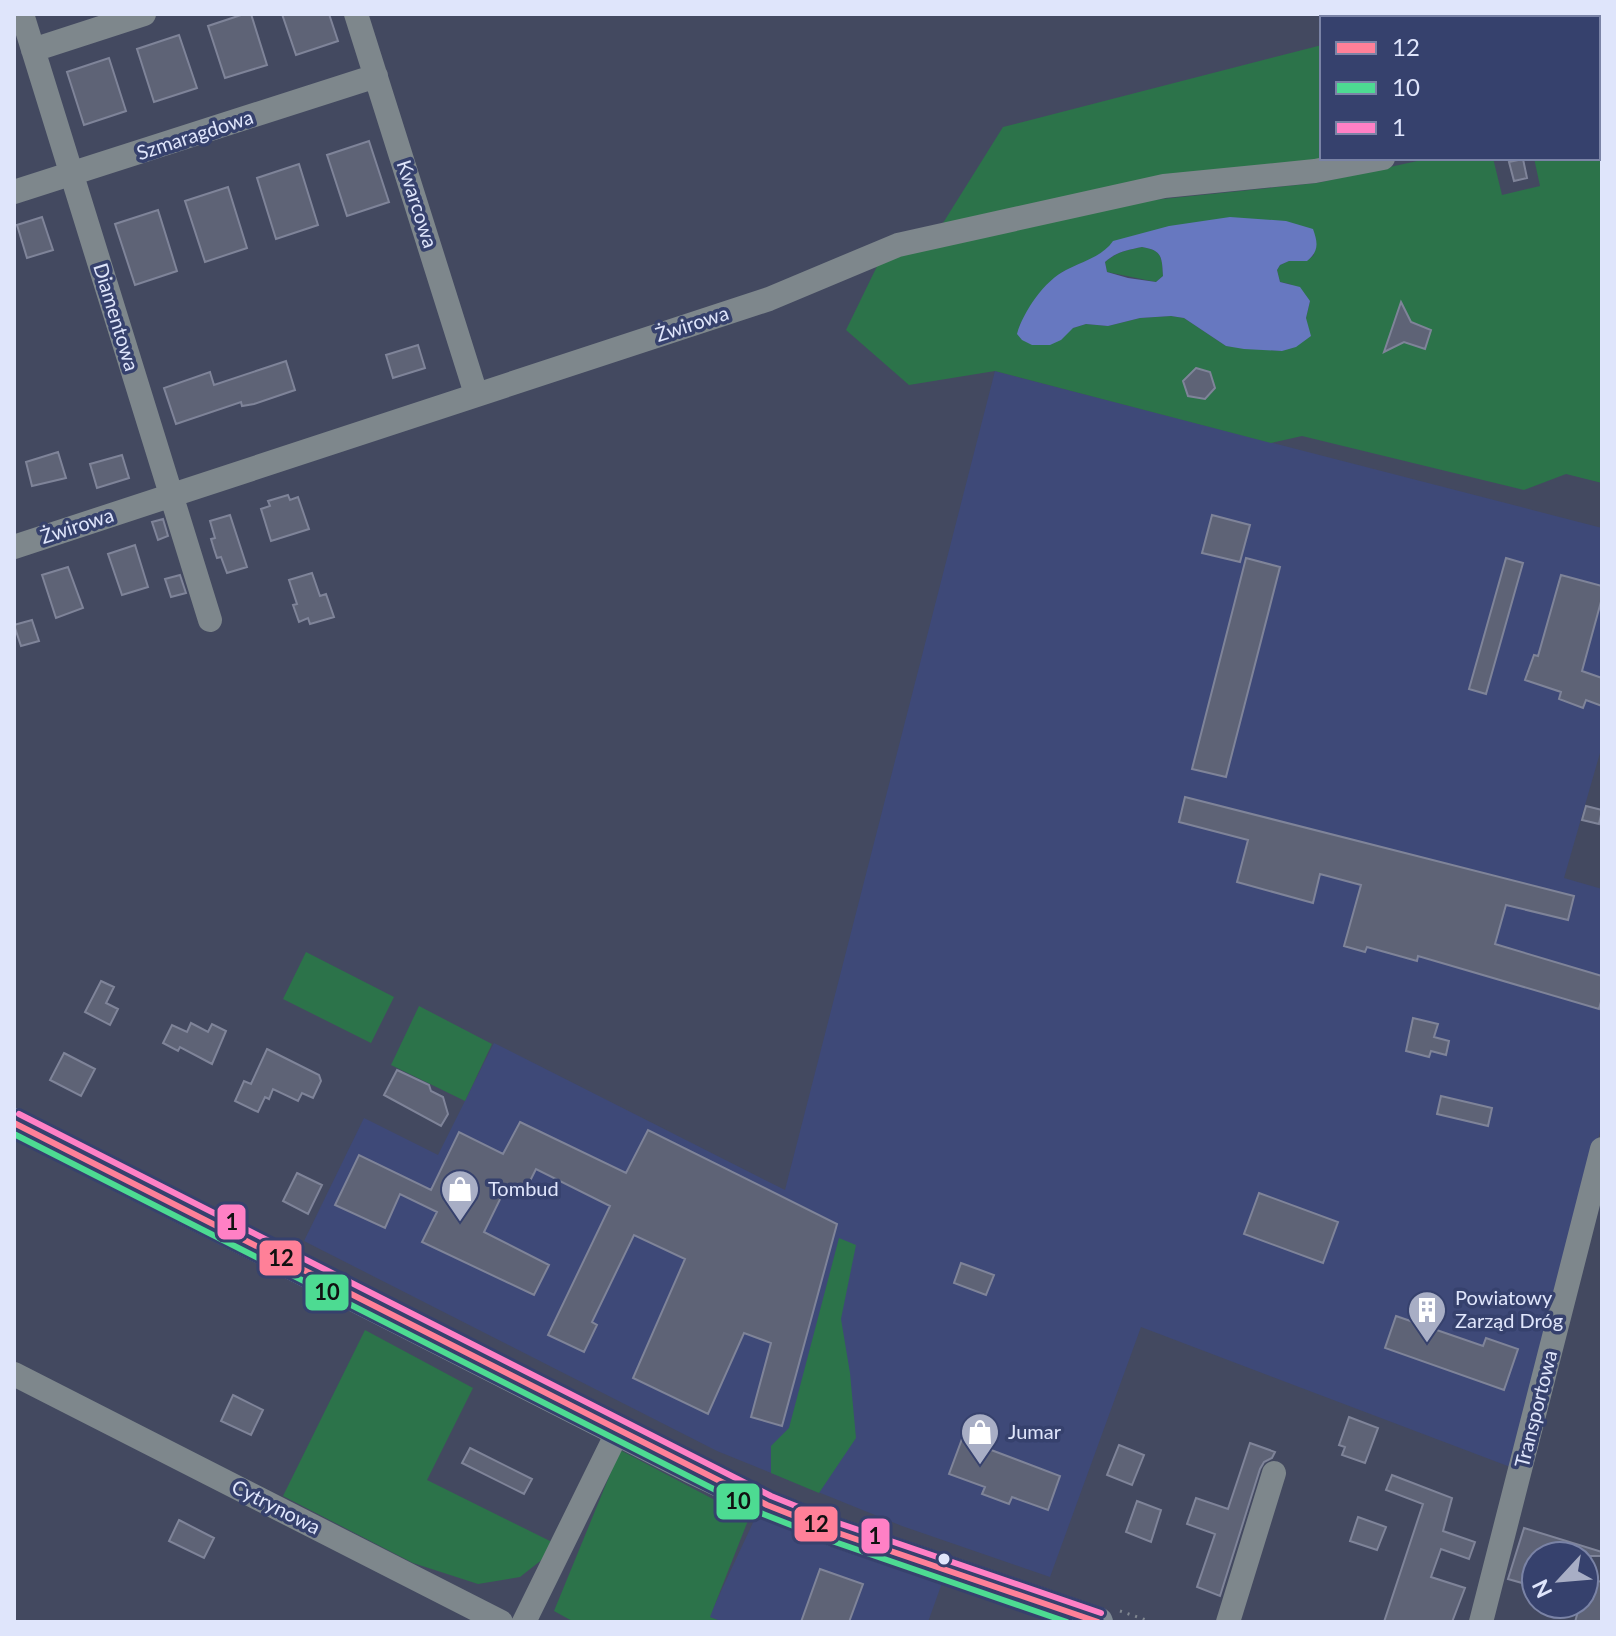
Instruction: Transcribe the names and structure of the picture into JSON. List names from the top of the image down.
{
  "streets": {
    "street": [
      "Szmaragdowa",
      "Kwarcowa",
      "Diamentowa",
      "Żwirowa",
      "Transportowa",
      "Cytrynowa"
    ]
  },
  "crossings": [
    ["Szmaragdowa", "Kwarcowa"],
    ["Szmaragdowa", "Diamentowa"],
    ["Kwarcowa", "Żwirowa"],
    ["Diamentowa", "Żwirowa"]
  ],
  "places": {
    "shop": ["Tombud", "Jumar"],
    "building": ["Powiatowy Zarząd Dróg"]
  },
  "lines": ["transit line 1", "transit line 12", "transit line 10"],
  "legend": ["12", "10", "1"],
  "north": "bottom left"
}
